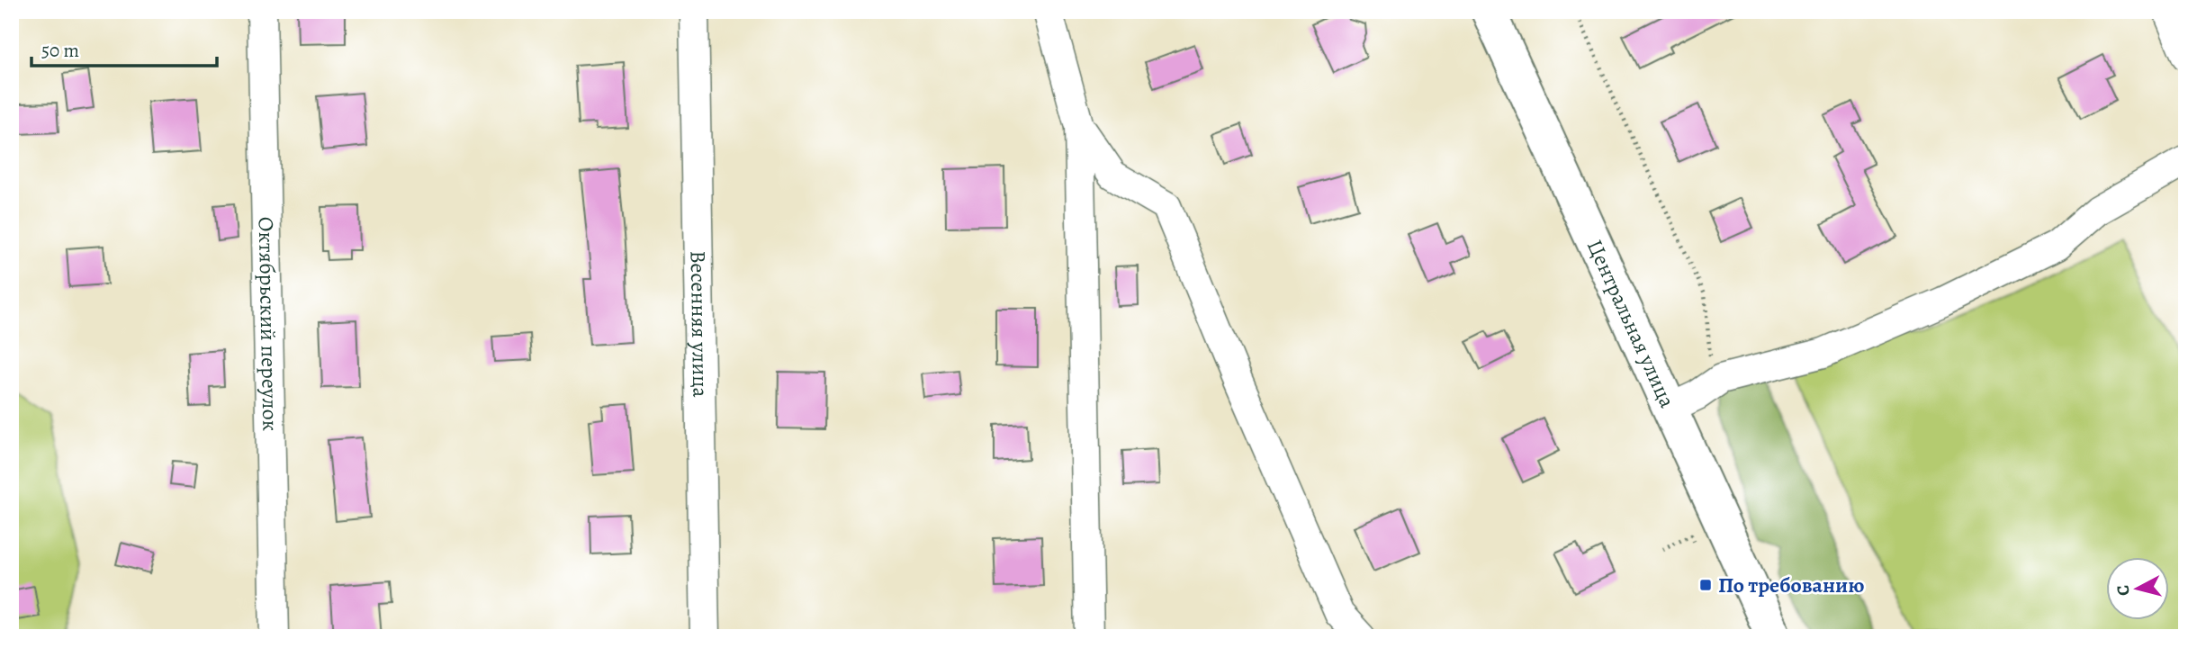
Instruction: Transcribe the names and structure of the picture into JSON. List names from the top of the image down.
{
  "streets": {
    "main road": ["Центральная улица"],
    "street": ["Октябрьский переулок", "Весенняя улица"]
  },
  "places": {
    "transit": ["По требованию"]
  },
  "scale_bar": "50 m",
  "north": "left"
}
